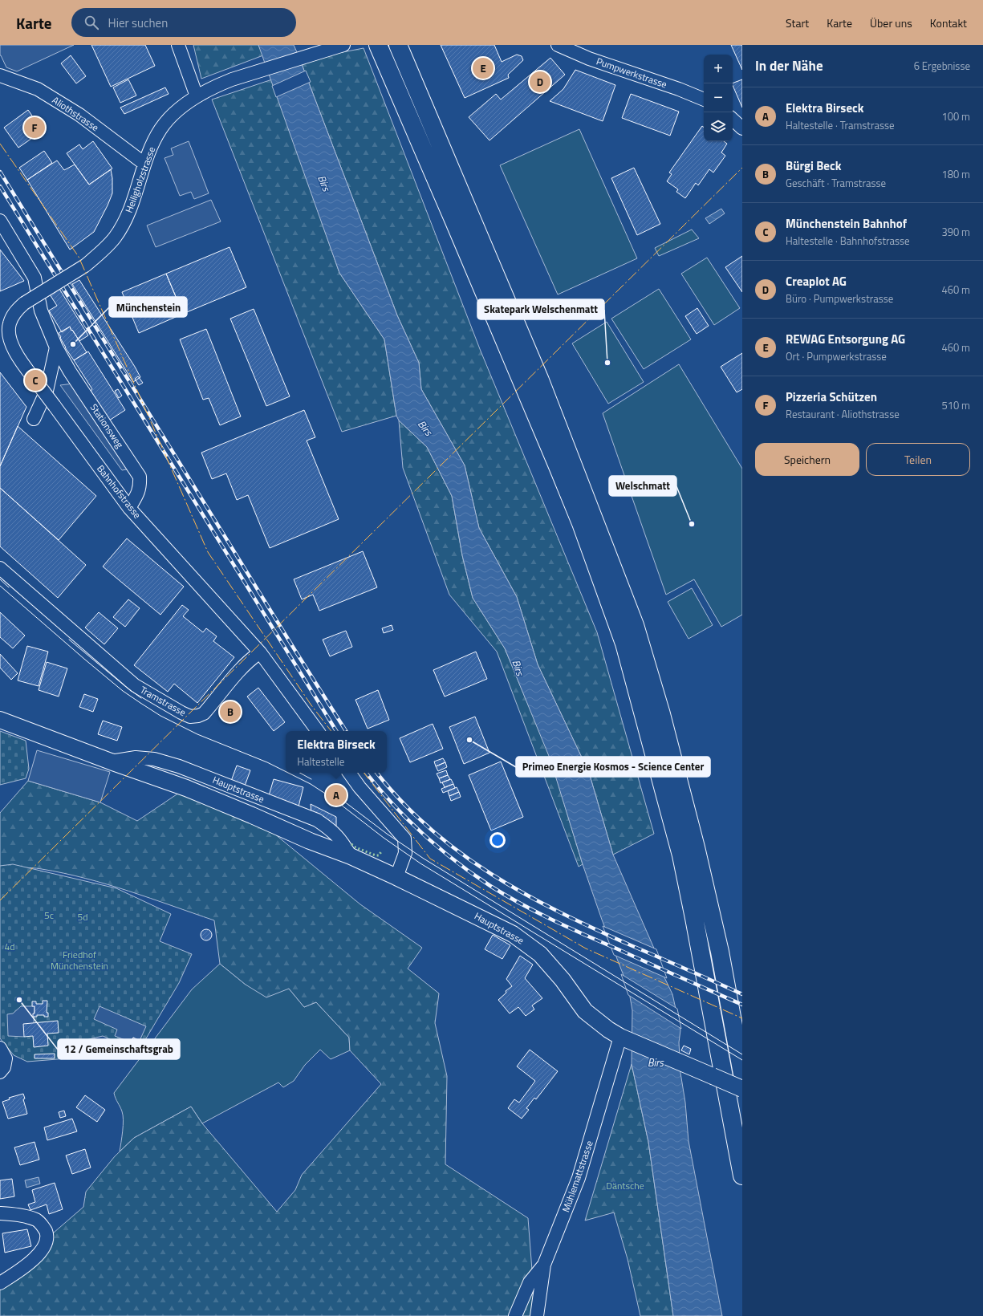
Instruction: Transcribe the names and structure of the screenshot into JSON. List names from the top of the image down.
{
  "streets": {
    "main road": ["Hauptstrasse"],
    "street": [
      "Pumpwerkstrasse",
      "Aliothstrasse",
      "Heiligholzstrasse",
      "Stationsweg",
      "Bahnhofstrasse",
      "Tramstrasse",
      "Mühlemattstrasse"
    ]
  },
  "crossings": [
    ["Aliothstrasse", "Heiligholzstrasse"],
    ["Heiligholzstrasse", "Bahnhofstrasse"],
    ["Stationsweg", "Bahnhofstrasse"],
    ["Bahnhofstrasse", "Tramstrasse"],
    ["Hauptstrasse", "Mühlemattstrasse"]
  ],
  "water": ["Birs"],
  "parks": [
    "5c",
    "5d",
    "4d",
    "Friedhof Münchenstein",
    "Däntsche"
  ],
  "places": [
    "Münchenstein",
    "Skatepark Welschenmatt",
    "Welschmatt",
    "Primeo Energie Kosmos - Science Center",
    "12 / Gemeinschaftsgrab"
  ],
  "page": {
    "header": "Karte",
    "search": "Hier suchen",
    "nav": [
      "Start",
      "Karte",
      "Über uns",
      "Kontakt"
    ],
    "heading": ["In der Nähe", "6 Ergebnisse"],
    "map_buttons": ["+", "−"],
    "pins": [
      "E",
      "D",
      "F",
      "C",
      "B",
      "A"
    ],
    "list": [
      {
        "mark": "A",
        "name": "Elektra Birseck",
        "note": "Haltestelle · Tramstrasse",
        "value": "100 m"
      },
      {
        "mark": "B",
        "name": "Bürgi Beck",
        "note": "Geschäft · Tramstrasse",
        "value": "180 m"
      },
      {
        "mark": "C",
        "name": "Münchenstein Bahnhof",
        "note": "Haltestelle · Bahnhofstrasse",
        "value": "390 m"
      },
      {
        "mark": "D",
        "name": "Creaplot AG",
        "note": "Büro · Pumpwerkstrasse",
        "value": "460 m"
      },
      {
        "mark": "E",
        "name": "REWAG Entsorgung AG",
        "note": "Ort · Pumpwerkstrasse",
        "value": "460 m"
      },
      {
        "mark": "F",
        "name": "Pizzeria Schützen",
        "note": "Restaurant · Aliothstrasse",
        "value": "510 m"
      }
    ],
    "buttons": ["Speichern", "Teilen"],
    "popup": ["Elektra Birseck", "Haltestelle"]
  }
}
